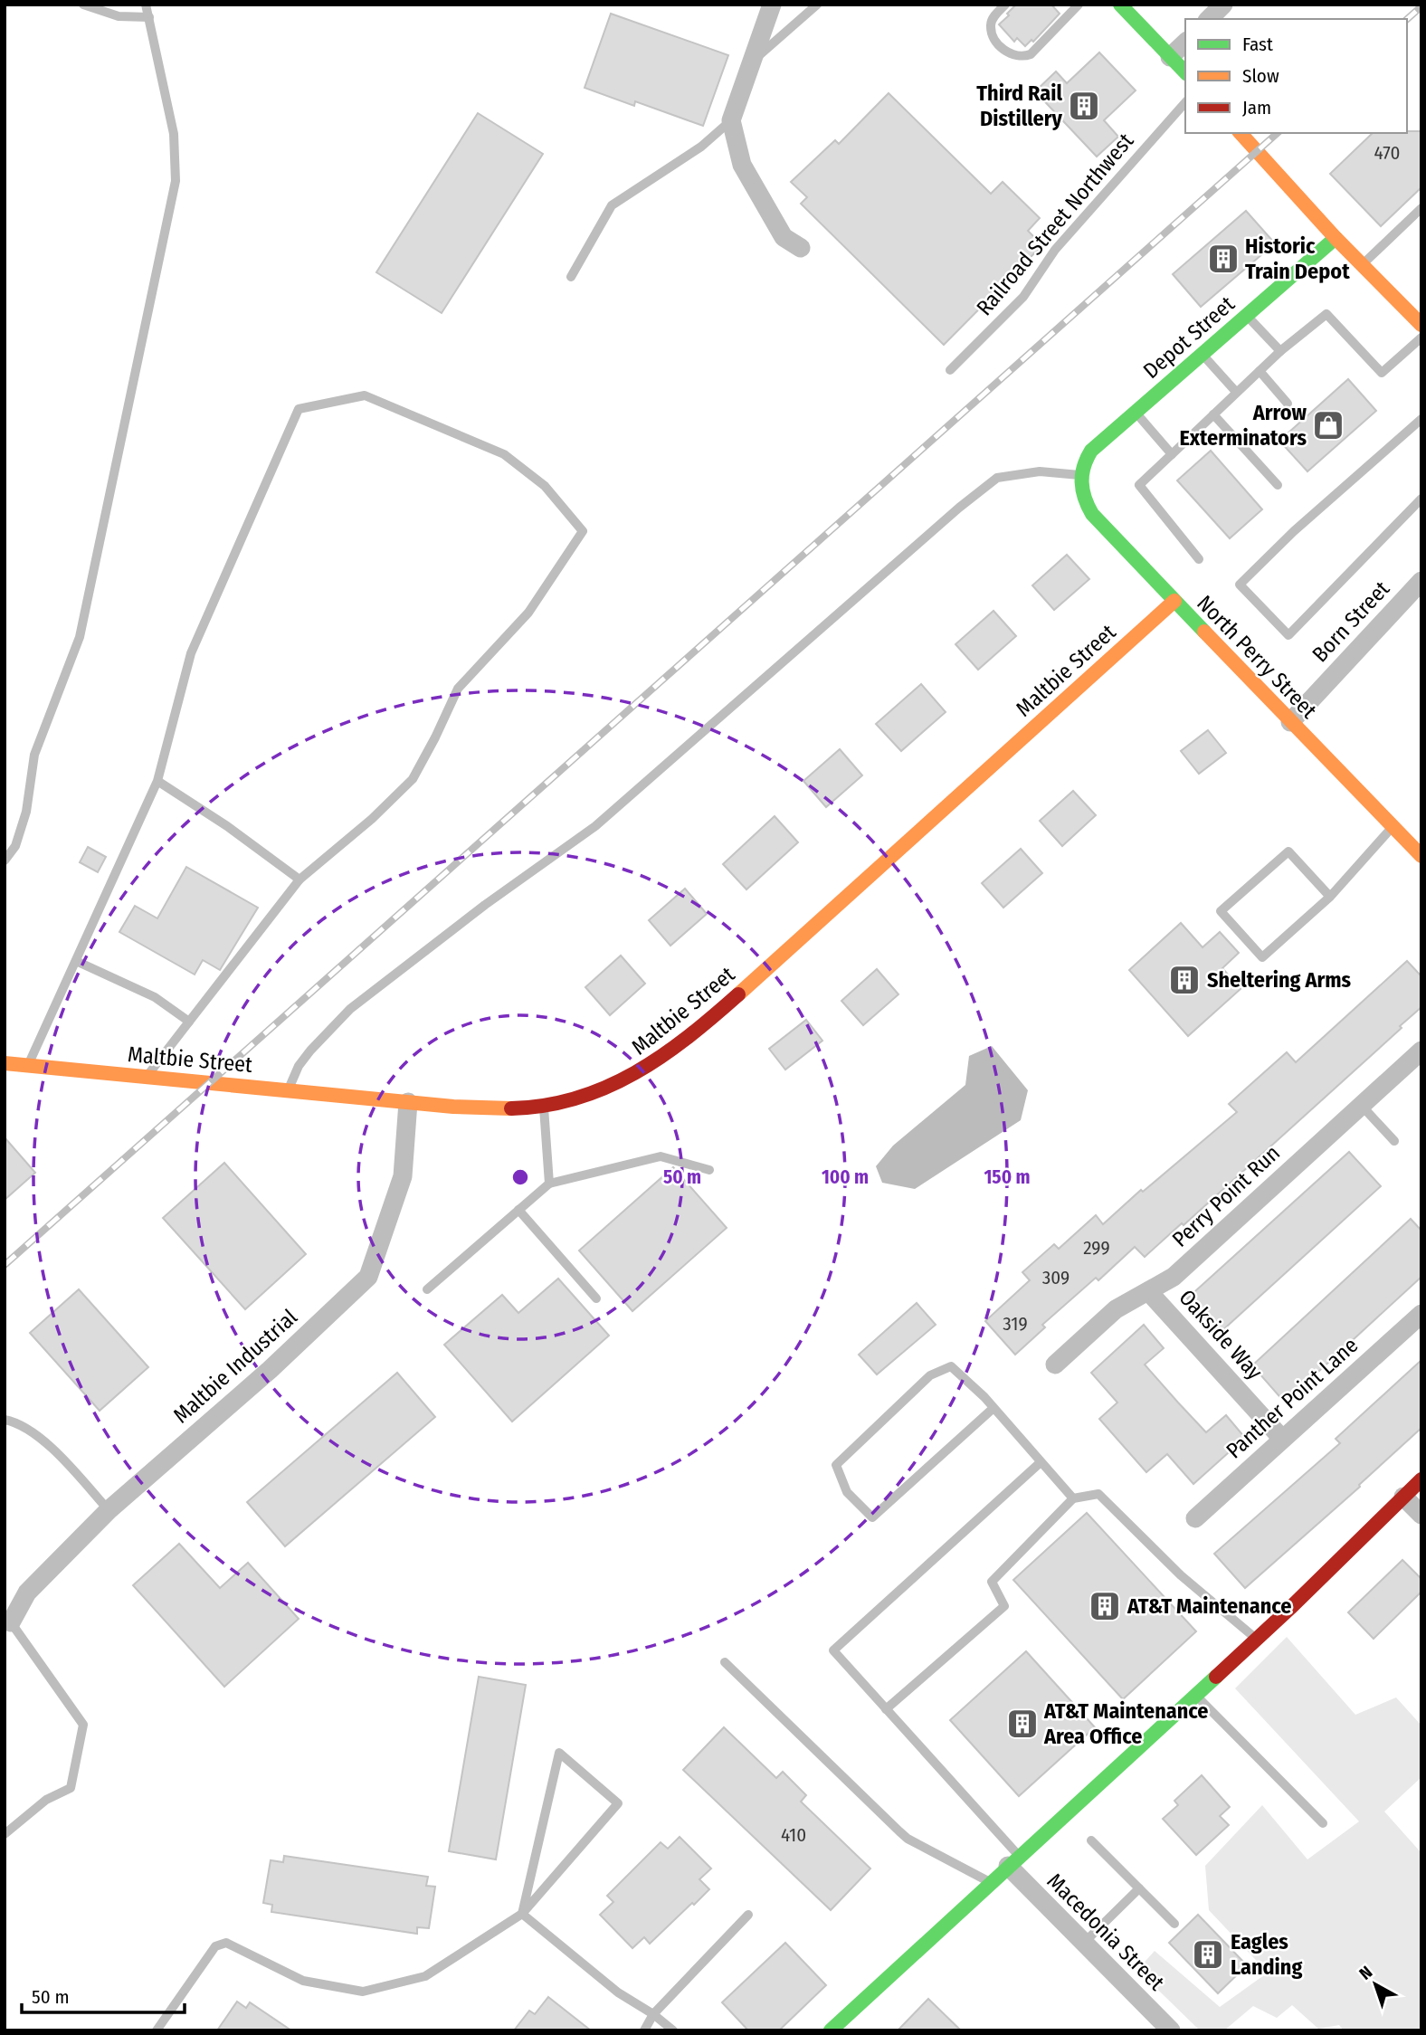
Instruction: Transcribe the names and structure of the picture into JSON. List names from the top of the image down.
{
  "streets": {
    "street": [
      "Depot Street",
      "Born Street",
      "North Perry Street",
      "Maltbie Street",
      "Perry Point Run",
      "Oakside Way",
      "Maltbie Industrial",
      "Panther Point Lane",
      "Macedonia Street"
    ],
    "lane": ["Railroad Street Northwest"]
  },
  "crossings": [
    ["Depot Street", "North Perry Street"],
    ["Born Street", "North Perry Street"],
    ["North Perry Street", "Maltbie Street"],
    ["Maltbie Street", "Maltbie Industrial"],
    ["Perry Point Run", "Oakside Way"],
    ["Oakside Way", "Panther Point Lane"]
  ],
  "places": {
    "building": [
      "Third Rail Distillery",
      "Historic Train Depot",
      "Sheltering Arms",
      "AT&T Maintenance",
      "AT&T Maintenance Area Office",
      "Eagles Landing"
    ],
    "shop": ["Arrow Exterminators"]
  },
  "house_numbers": [
    "470",
    "299",
    "309",
    "319",
    "410"
  ],
  "legend": ["Fast", "Slow", "Jam"],
  "scale_bar": "50 m",
  "north": "top left",
  "rings": ["50 m", "100 m", "150 m"]
}
